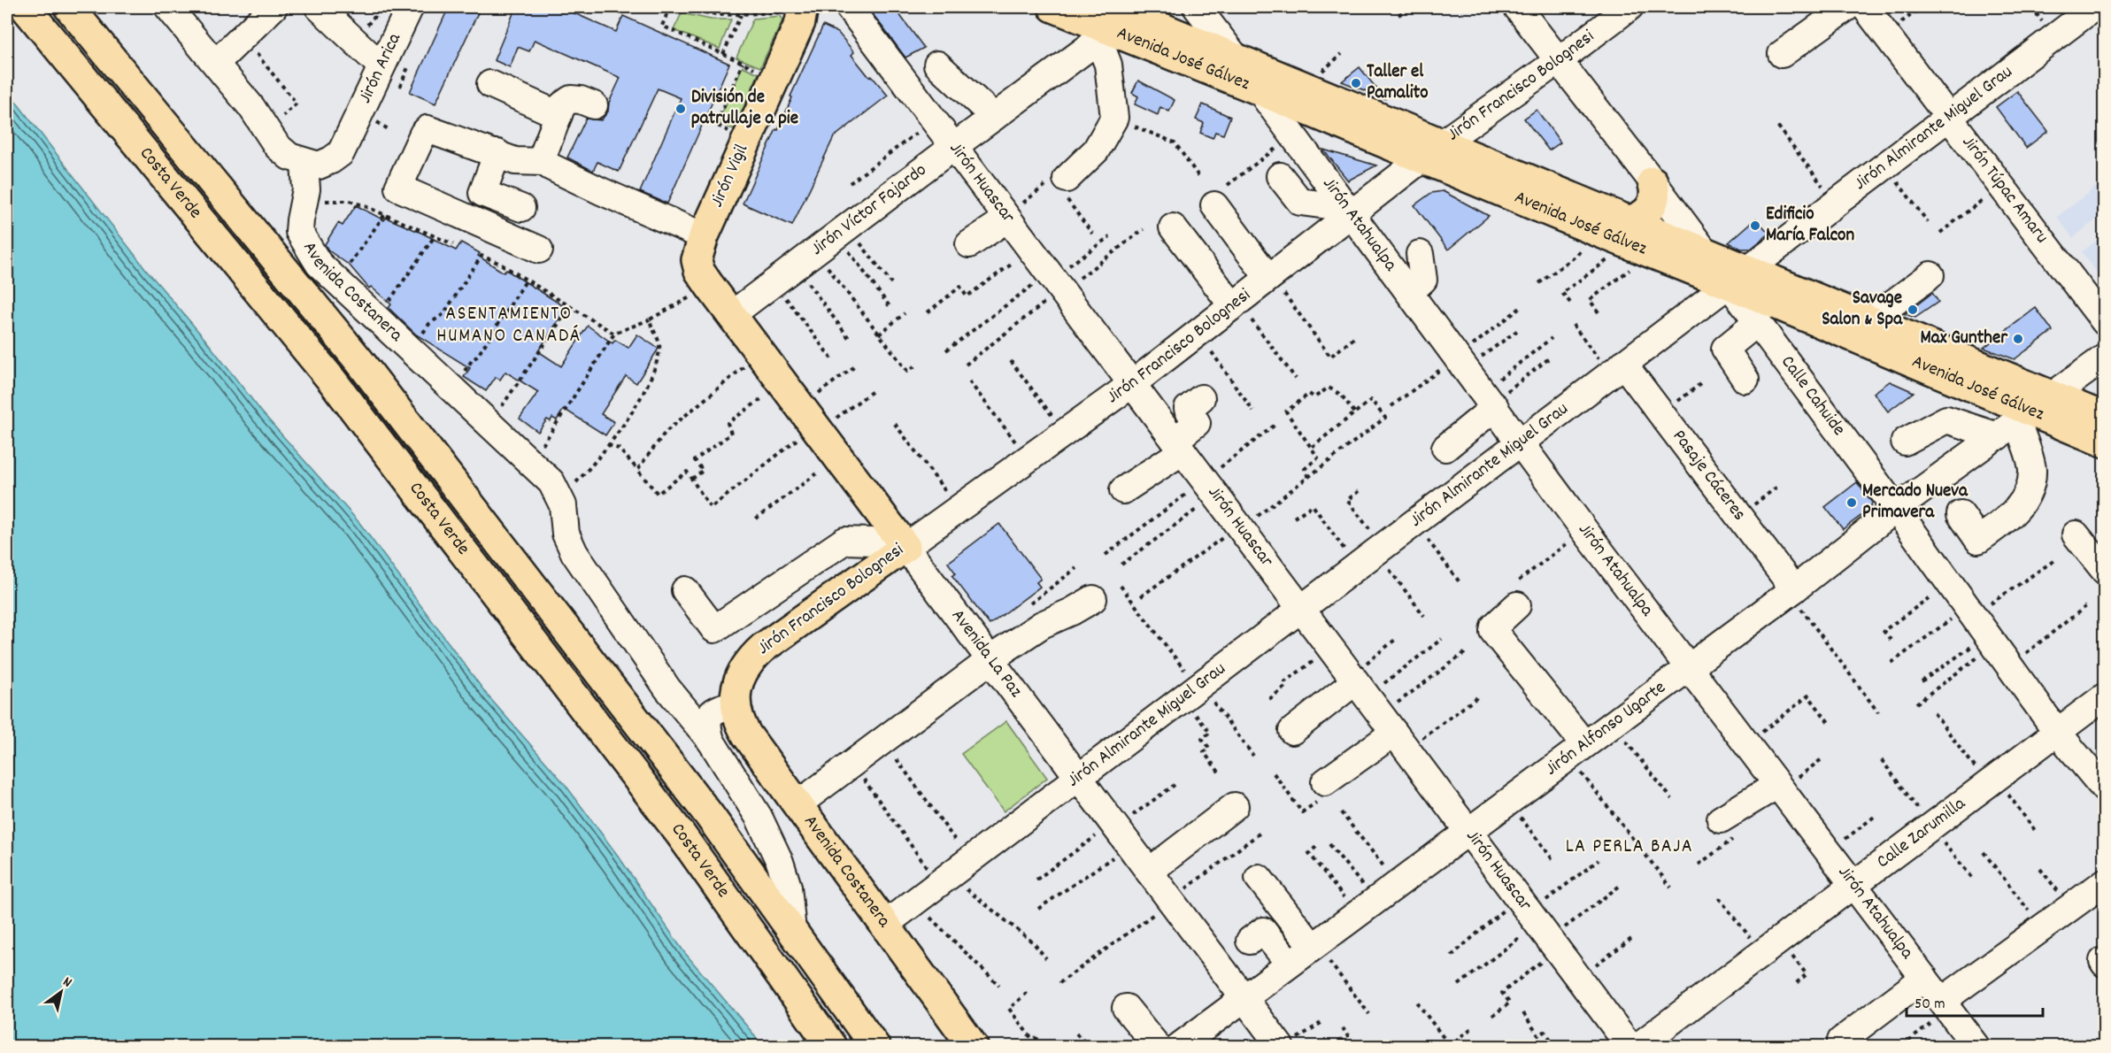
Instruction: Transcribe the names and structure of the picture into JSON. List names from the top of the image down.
{
  "streets": {
    "main road": [
      "Avenida José Gálvez",
      "Jirón Francisco Bolognesi",
      "Jirón Vigil",
      "Costa Verde",
      "Avenida Costanera",
      "Avenida La Paz"
    ],
    "street": [
      "Jirón Arica",
      "Jirón Almirante Miguel Grau",
      "Jirón Huascar",
      "Jirón Túpac Amaru",
      "Jirón Víctor Fajardo",
      "Jirón Atahualpa",
      "Calle Cahuide",
      "Pasaje Cáceres",
      "Jirón Alfonso Ugarte",
      "Calle Zarumilla"
    ]
  },
  "crossings": [
    ["Avenida José Gálvez", "Jirón Francisco Bolognesi"],
    ["Avenida José Gálvez", "Jirón Almirante Miguel Grau"],
    ["Avenida José Gálvez", "Jirón Víctor Fajardo"],
    ["Avenida José Gálvez", "Jirón Atahualpa"],
    ["Avenida José Gálvez", "Calle Cahuide"],
    ["Avenida José Gálvez", "Jirón Alfonso Ugarte"],
    ["Jirón Arica", "Avenida Costanera"],
    ["Jirón Francisco Bolognesi", "Jirón Huascar"],
    ["Jirón Francisco Bolognesi", "Jirón Atahualpa"],
    ["Jirón Francisco Bolognesi", "Avenida Costanera"],
    ["Jirón Francisco Bolognesi", "Avenida La Paz"],
    ["Jirón Almirante Miguel Grau", "Jirón Huascar"],
    ["Jirón Almirante Miguel Grau", "Jirón Túpac Amaru"],
    ["Jirón Almirante Miguel Grau", "Jirón Atahualpa"],
    ["Jirón Almirante Miguel Grau", "Avenida Costanera"],
    ["Jirón Almirante Miguel Grau", "Calle Cahuide"],
    ["Jirón Almirante Miguel Grau", "Pasaje Cáceres"],
    ["Jirón Almirante Miguel Grau", "Avenida La Paz"],
    ["Jirón Vigil", "Avenida La Paz"],
    ["Jirón Huascar", "Jirón Víctor Fajardo"],
    ["Jirón Huascar", "Jirón Alfonso Ugarte"],
    ["Jirón Víctor Fajardo", "Avenida La Paz"],
    ["Jirón Atahualpa", "Jirón Alfonso Ugarte"],
    ["Jirón Atahualpa", "Calle Zarumilla"],
    ["Calle Cahuide", "Jirón Alfonso Ugarte"],
    ["Calle Cahuide", "Calle Zarumilla"],
    ["Pasaje Cáceres", "Jirón Alfonso Ugarte"],
    ["Avenida La Paz", "Jirón Alfonso Ugarte"]
  ],
  "districts": ["ASENTAMIENTO HUMANO CANADÁ", "LA PERLA BAJA"],
  "places": [
    "Taller el Pamalito",
    "División de patrullaje a pie",
    "Edificio María Falcon",
    "Savage Salon & Spa",
    "Max Gunther",
    "Mercado Nueva Primavera"
  ],
  "scale_bar": "50 m",
  "north": "top right"
}
